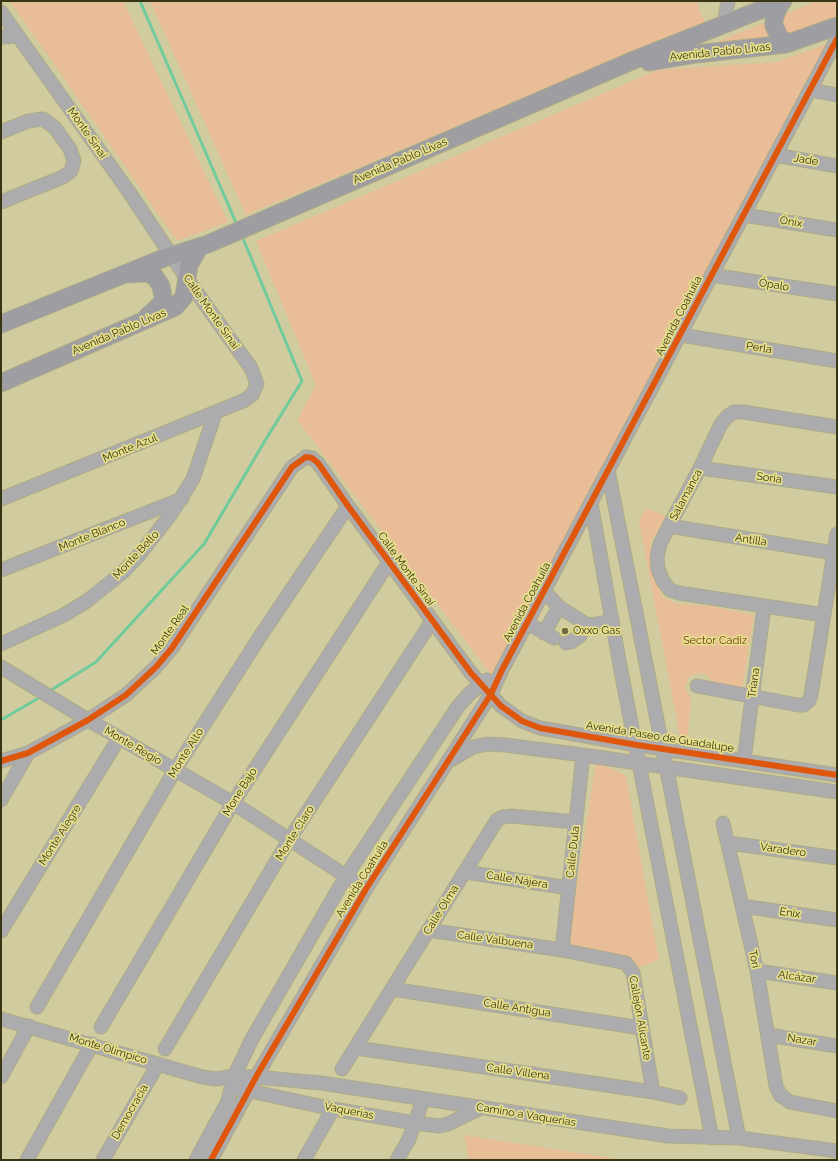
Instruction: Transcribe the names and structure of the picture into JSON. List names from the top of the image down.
{
  "streets": {
    "main road": ["Avenida Pablo Livas"],
    "street": [
      "Monte Sinaí",
      "Jade",
      "Ónix",
      "Ópalo",
      "Calle Monte Sinaí",
      "Avenida Coahuila",
      "Perla",
      "Monte Azul",
      "Soria",
      "Salamanca",
      "Monte Blanco",
      "Antilla",
      "Monte Bello",
      "Monte Real",
      "Triana",
      "Avenida Paseo de Guadalupe",
      "Monte Regio",
      "Monte Alto",
      "Mone Bajo",
      "Monte Claro",
      "Monte Alegre",
      "Varadero",
      "Calle Dula",
      "Calle Nájera",
      "Calle Olma",
      "Enix",
      "Calle Valbuena",
      "Tori",
      "Alcázar",
      "Calle Antigua",
      "Callejón Alicante",
      "Nazar",
      "Monte Olimpico",
      "Calle Villena",
      "Vaquerias",
      "Democracia",
      "Camino a Vaquerias"
    ]
  },
  "crossings": [
    ["Avenida Pablo Livas", "Monte Sinaí"],
    ["Avenida Pablo Livas", "Calle Monte Sinaí"],
    ["Monte Sinaí", "Calle Monte Sinaí"],
    ["Jade", "Avenida Coahuila"],
    ["Ónix", "Avenida Coahuila"],
    ["Ópalo", "Avenida Coahuila"],
    ["Calle Monte Sinaí", "Avenida Coahuila"],
    ["Calle Monte Sinaí", "Monte Azul"],
    ["Calle Monte Sinaí", "Monte Real"],
    ["Calle Monte Sinaí", "Avenida Paseo de Guadalupe"],
    ["Calle Monte Sinaí", "Monte Alto"],
    ["Calle Monte Sinaí", "Mone Bajo"],
    ["Calle Monte Sinaí", "Monte Claro"],
    ["Avenida Coahuila", "Perla"],
    ["Avenida Coahuila", "Avenida Paseo de Guadalupe"],
    ["Avenida Coahuila", "Monte Regio"],
    ["Avenida Coahuila", "Vaquerias"],
    ["Avenida Coahuila", "Camino a Vaquerias"],
    ["Monte Azul", "Monte Bello"],
    ["Soria", "Salamanca"],
    ["Salamanca", "Antilla"],
    ["Salamanca", "Triana"],
    ["Monte Blanco", "Monte Bello"],
    ["Monte Real", "Monte Regio"],
    ["Triana", "Avenida Paseo de Guadalupe"],
    ["Avenida Paseo de Guadalupe", "Camino a Vaquerias"],
    ["Monte Regio", "Monte Alto"],
    ["Monte Regio", "Mone Bajo"],
    ["Monte Regio", "Monte Claro"],
    ["Monte Regio", "Monte Alegre"],
    ["Varadero", "Tori"],
    ["Calle Dula", "Calle Nájera"],
    ["Calle Dula", "Calle Olma"],
    ["Calle Dula", "Calle Valbuena"],
    ["Calle Dula", "Callejón Alicante"],
    ["Calle Nájera", "Calle Olma"],
    ["Calle Olma", "Calle Valbuena"],
    ["Calle Olma", "Calle Antigua"],
    ["Calle Olma", "Calle Villena"],
    ["Enix", "Tori"],
    ["Calle Valbuena", "Callejón Alicante"],
    ["Tori", "Alcázar"],
    ["Tori", "Nazar"],
    ["Calle Antigua", "Callejón Alicante"],
    ["Callejón Alicante", "Calle Villena"],
    ["Monte Olimpico", "Vaquerias"],
    ["Monte Olimpico", "Democracia"],
    ["Vaquerias", "Camino a Vaquerias"]
  ],
  "parks": ["Sector Cadiz"],
  "places": ["Oxxo Gas"]
}
